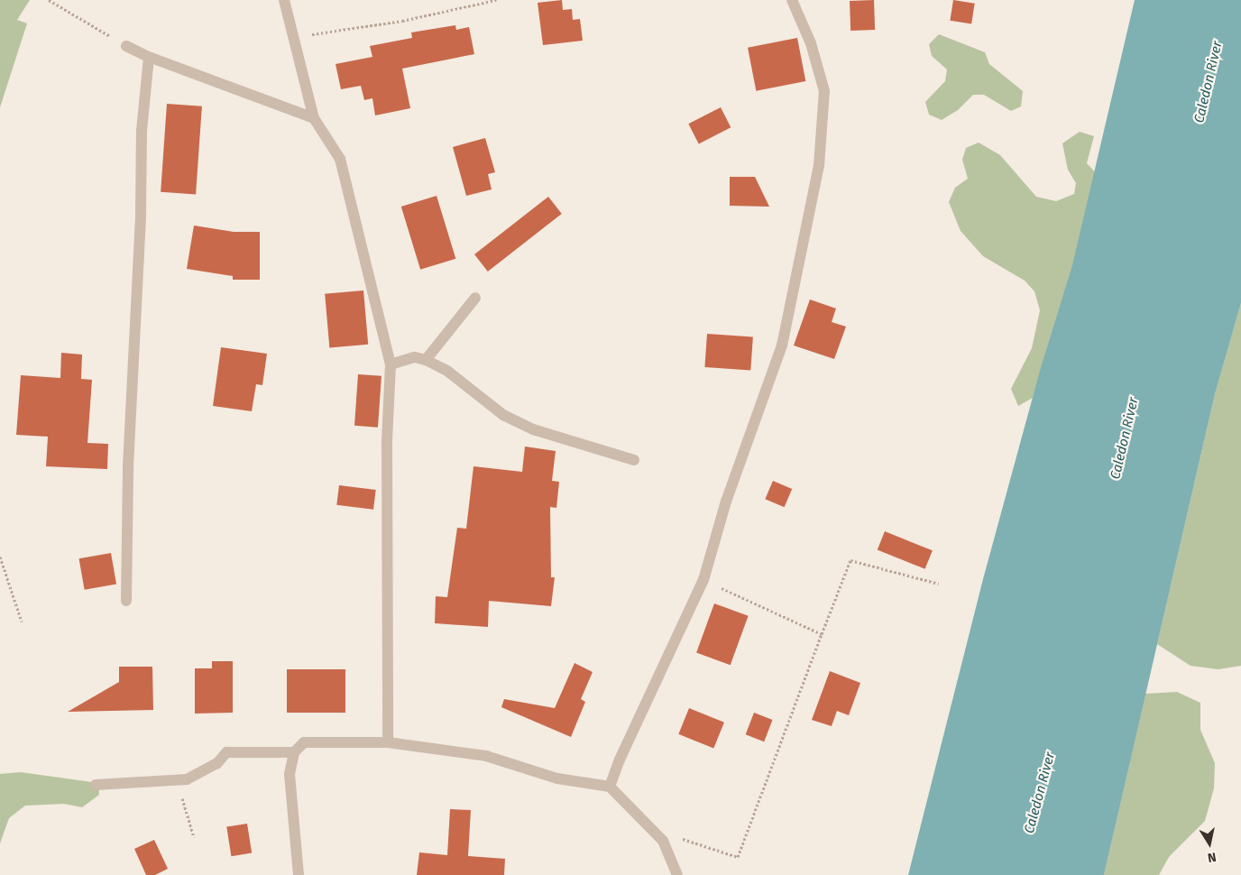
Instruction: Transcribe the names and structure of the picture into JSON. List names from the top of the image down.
{
  "water": ["Caledon River"],
  "north": "bottom"
}
